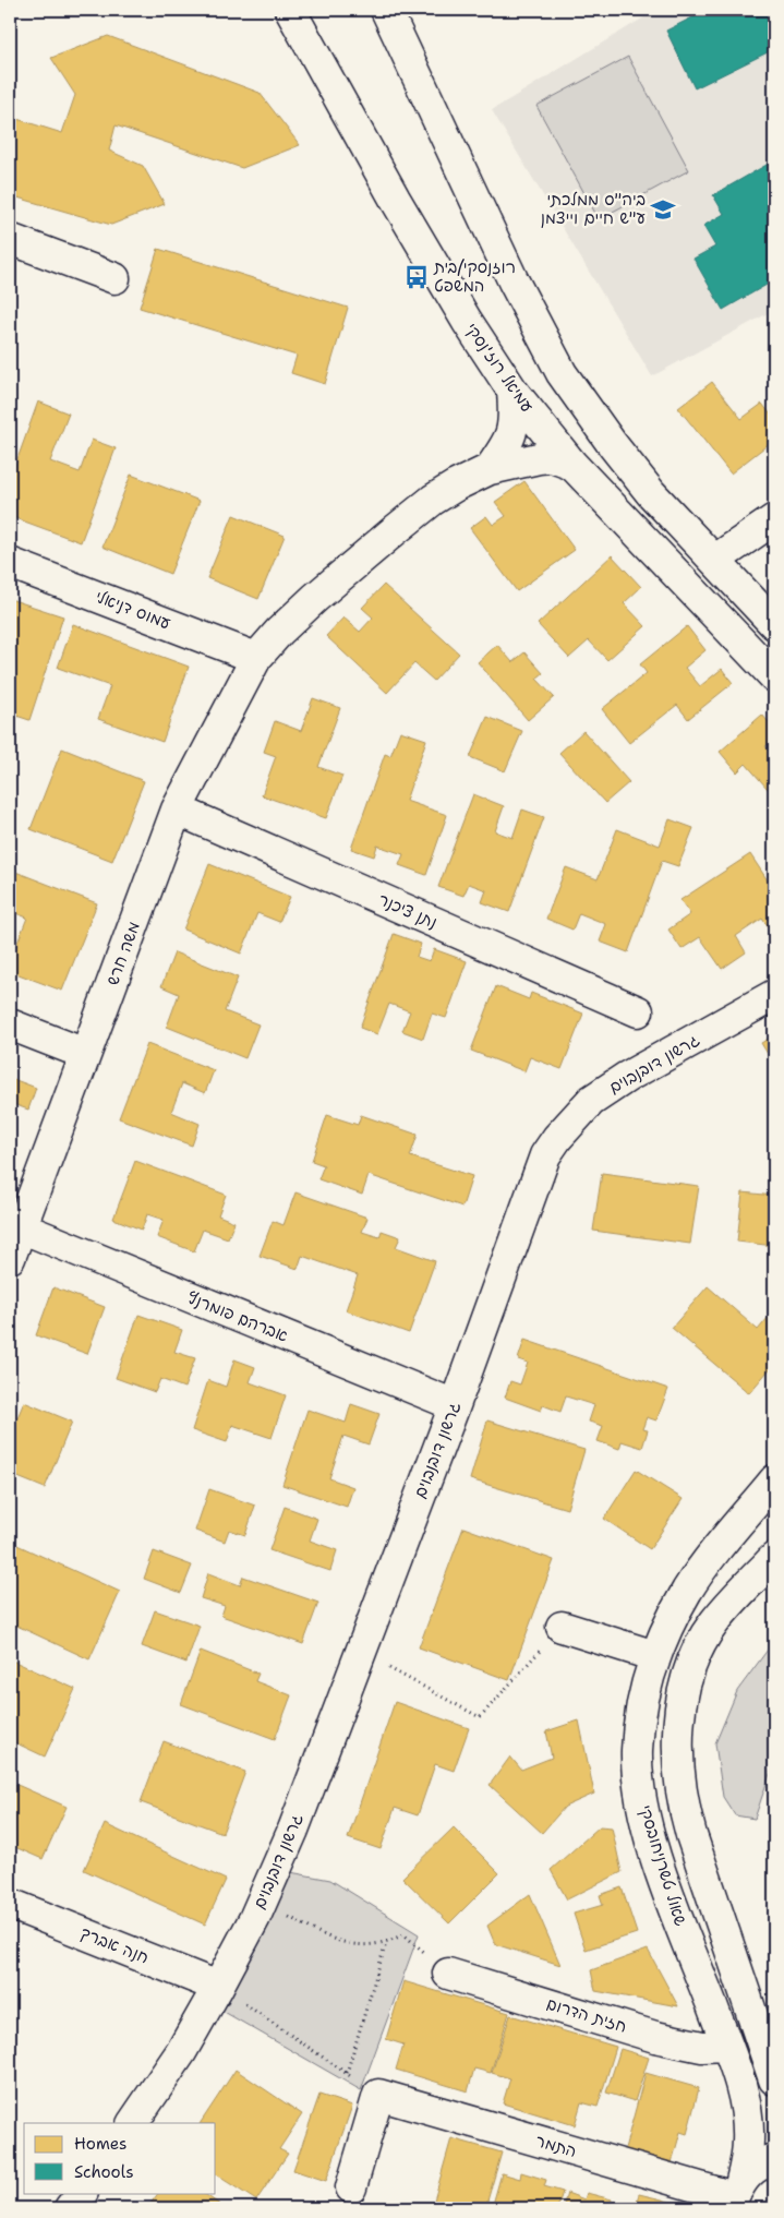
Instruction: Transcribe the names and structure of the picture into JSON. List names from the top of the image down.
{
  "streets": {
    "street": [
      "עמיאל רוז'נסקי",
      "עמוס דניאלי",
      "נתן ציכנר",
      "משה חרש",
      "גרשון דובנבוים",
      "אברהם פומרנץ",
      "שאול טשרניחובסקי",
      "חנה אברך",
      "חזית הדרום",
      "התמר"
    ]
  },
  "crossings": [
    ["עמוס דניאלי", "משה חרש"],
    ["נתן ציכנר", "משה חרש"],
    ["משה חרש", "אברהם פומרנץ"],
    ["גרשון דובנבוים", "אברהם פומרנץ"],
    ["גרשון דובנבוים", "חנה אברך"],
    ["שאול טשרניחובסקי", "חזית הדרום"],
    ["שאול טשרניחובסקי", "התמר"]
  ],
  "places": {
    "school or university": ["ביה\"ס ממלכתי ע\"ש חיים וייצמן"],
    "bus stop": ["רוזנסקי/בית המשפט"]
  },
  "legend": ["Homes", "Schools"]
}
